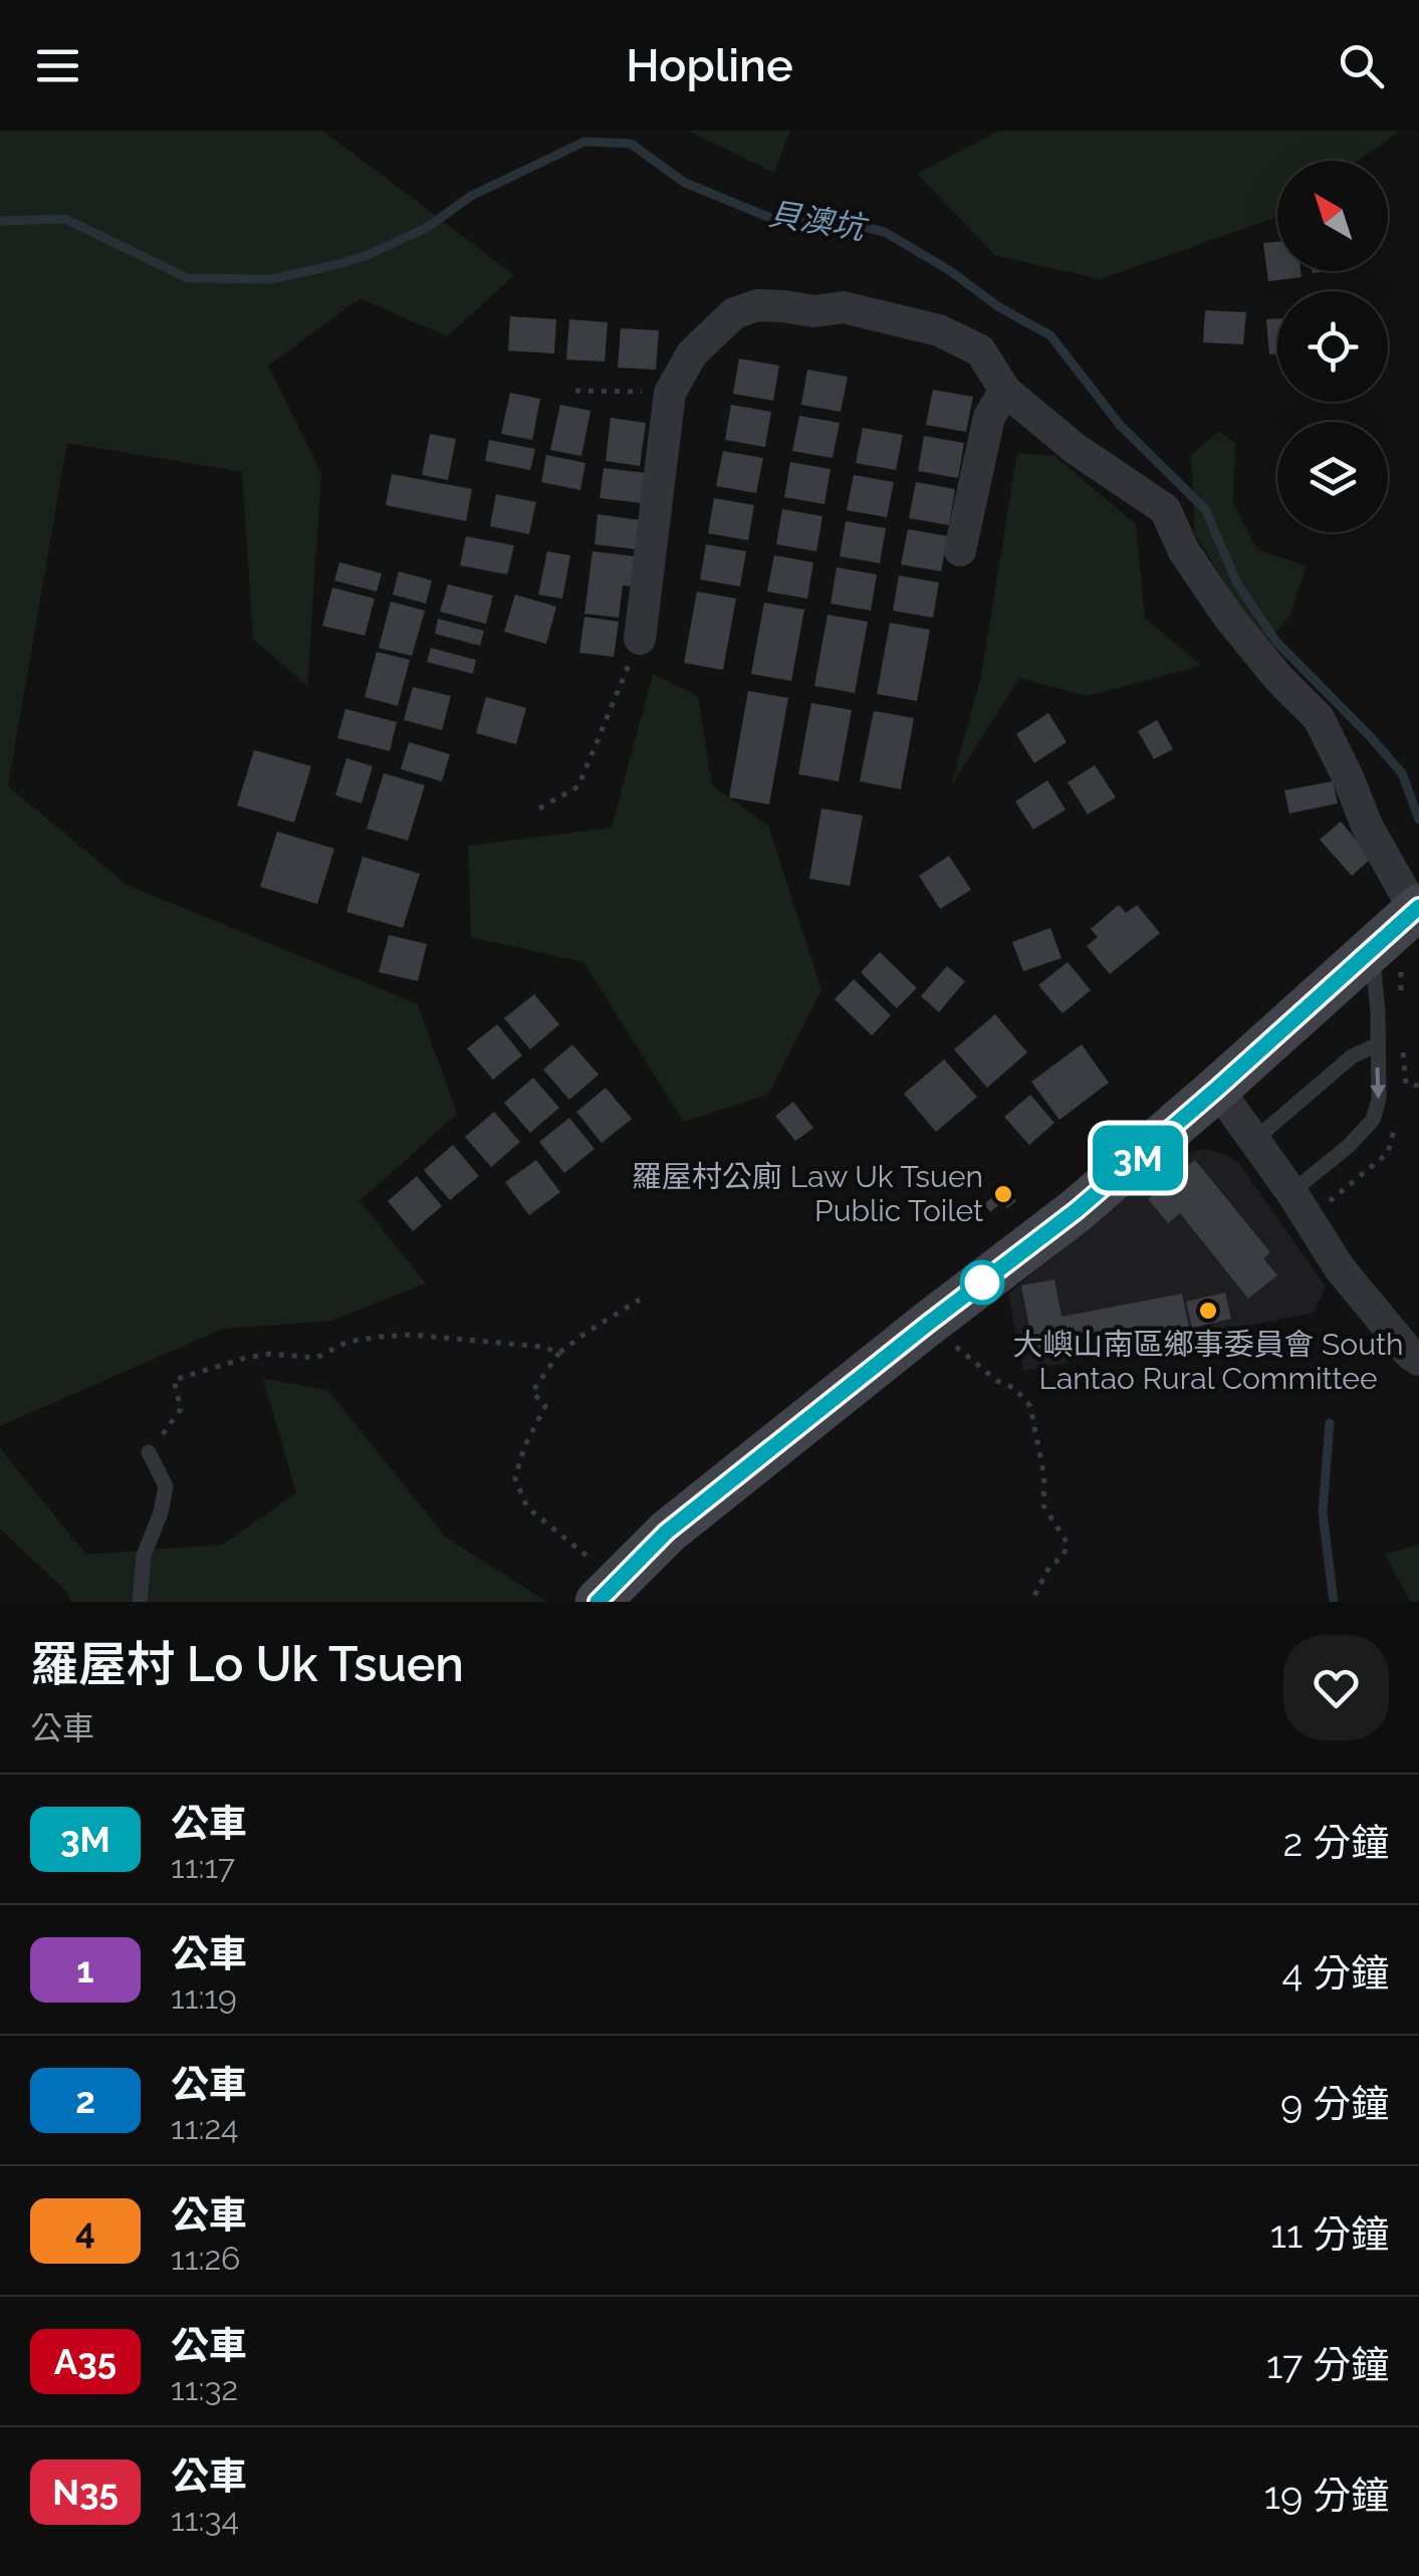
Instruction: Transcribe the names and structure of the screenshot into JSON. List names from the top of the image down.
{
  "water": ["貝澳坑"],
  "places": ["羅屋村公廁 Law Uk Tsuen Public Toilet", "大嶼山南區鄉事委員會 South Lantao Rural Committee"],
  "lines": ["bus line 3M"],
  "north": "top left",
  "page": {
    "header": "Hopline",
    "on_map": "3M",
    "heading": ["羅屋村 Lo Uk Tsuen", "公車"],
    "list": [
      {
        "mark": "3M",
        "name": "公車",
        "note": "11:17",
        "value": "2 分鐘"
      },
      {
        "mark": "1",
        "name": "公車",
        "note": "11:19",
        "value": "4 分鐘"
      },
      {
        "mark": "2",
        "name": "公車",
        "note": "11:24",
        "value": "9 分鐘"
      },
      {
        "mark": "4",
        "name": "公車",
        "note": "11:26",
        "value": "11 分鐘"
      },
      {
        "mark": "A35",
        "name": "公車",
        "note": "11:32",
        "value": "17 分鐘"
      },
      {
        "mark": "N35",
        "name": "公車",
        "note": "11:34",
        "value": "19 分鐘"
      }
    ]
  }
}
